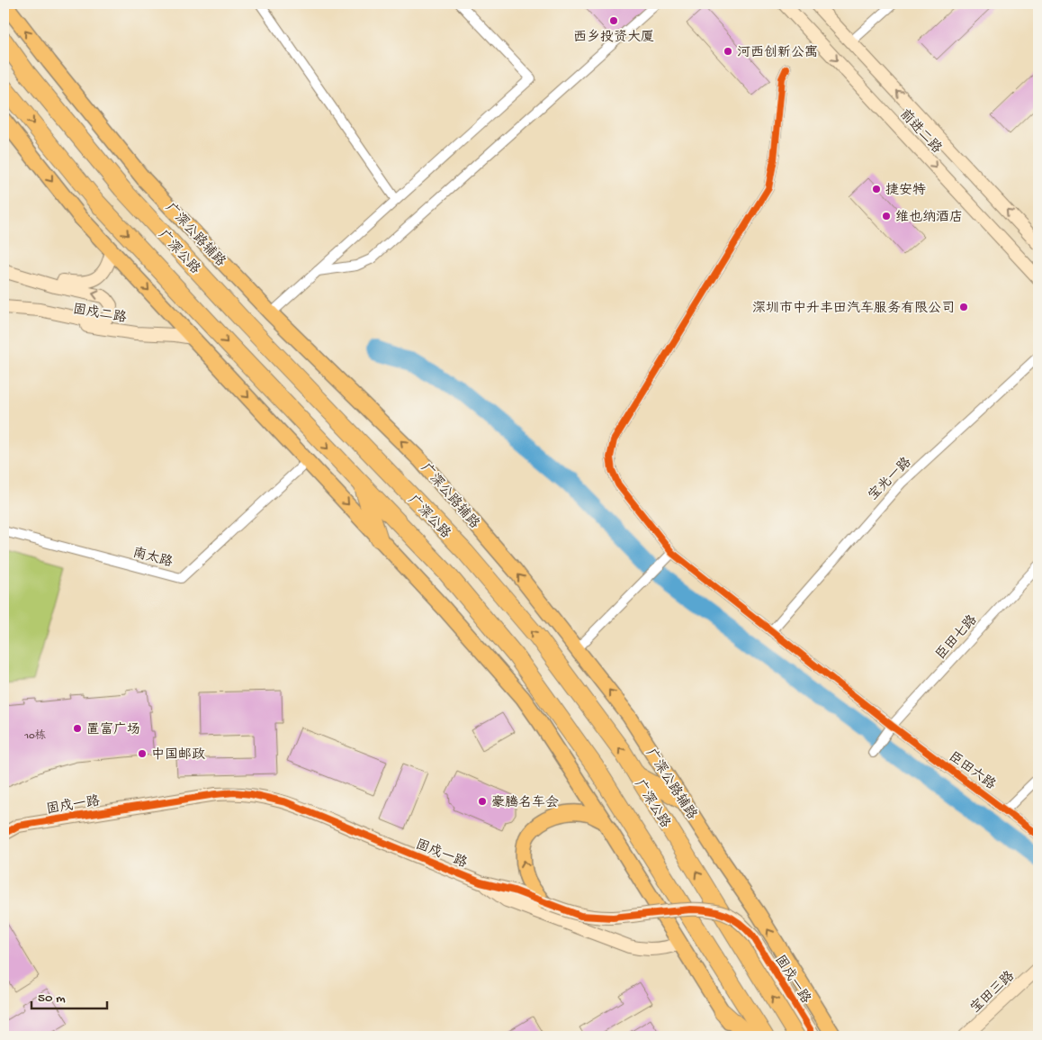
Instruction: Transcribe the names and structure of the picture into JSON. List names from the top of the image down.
{
  "streets": {
    "highway": ["广深公路"],
    "main road": ["广深公路辅路"],
    "street": [
      "前进二路",
      "固戍二路",
      "宝光一路",
      "南太路",
      "臣田七路",
      "臣田六路",
      "固戍一路",
      "宝田三路"
    ]
  },
  "crossings": [
    ["宝光一路", "臣田六路"],
    ["臣田七路", "臣田六路"]
  ],
  "places": [
    "西乡投资大厦",
    "河西创新公寓",
    "捷安特",
    "维也纳酒店",
    "深圳市中升丰田汽车服务有限公司",
    "置富广场",
    "中国邮政",
    "豪腾名车会"
  ],
  "house_numbers": ["10栋"],
  "scale_bar": "50 m"
}
